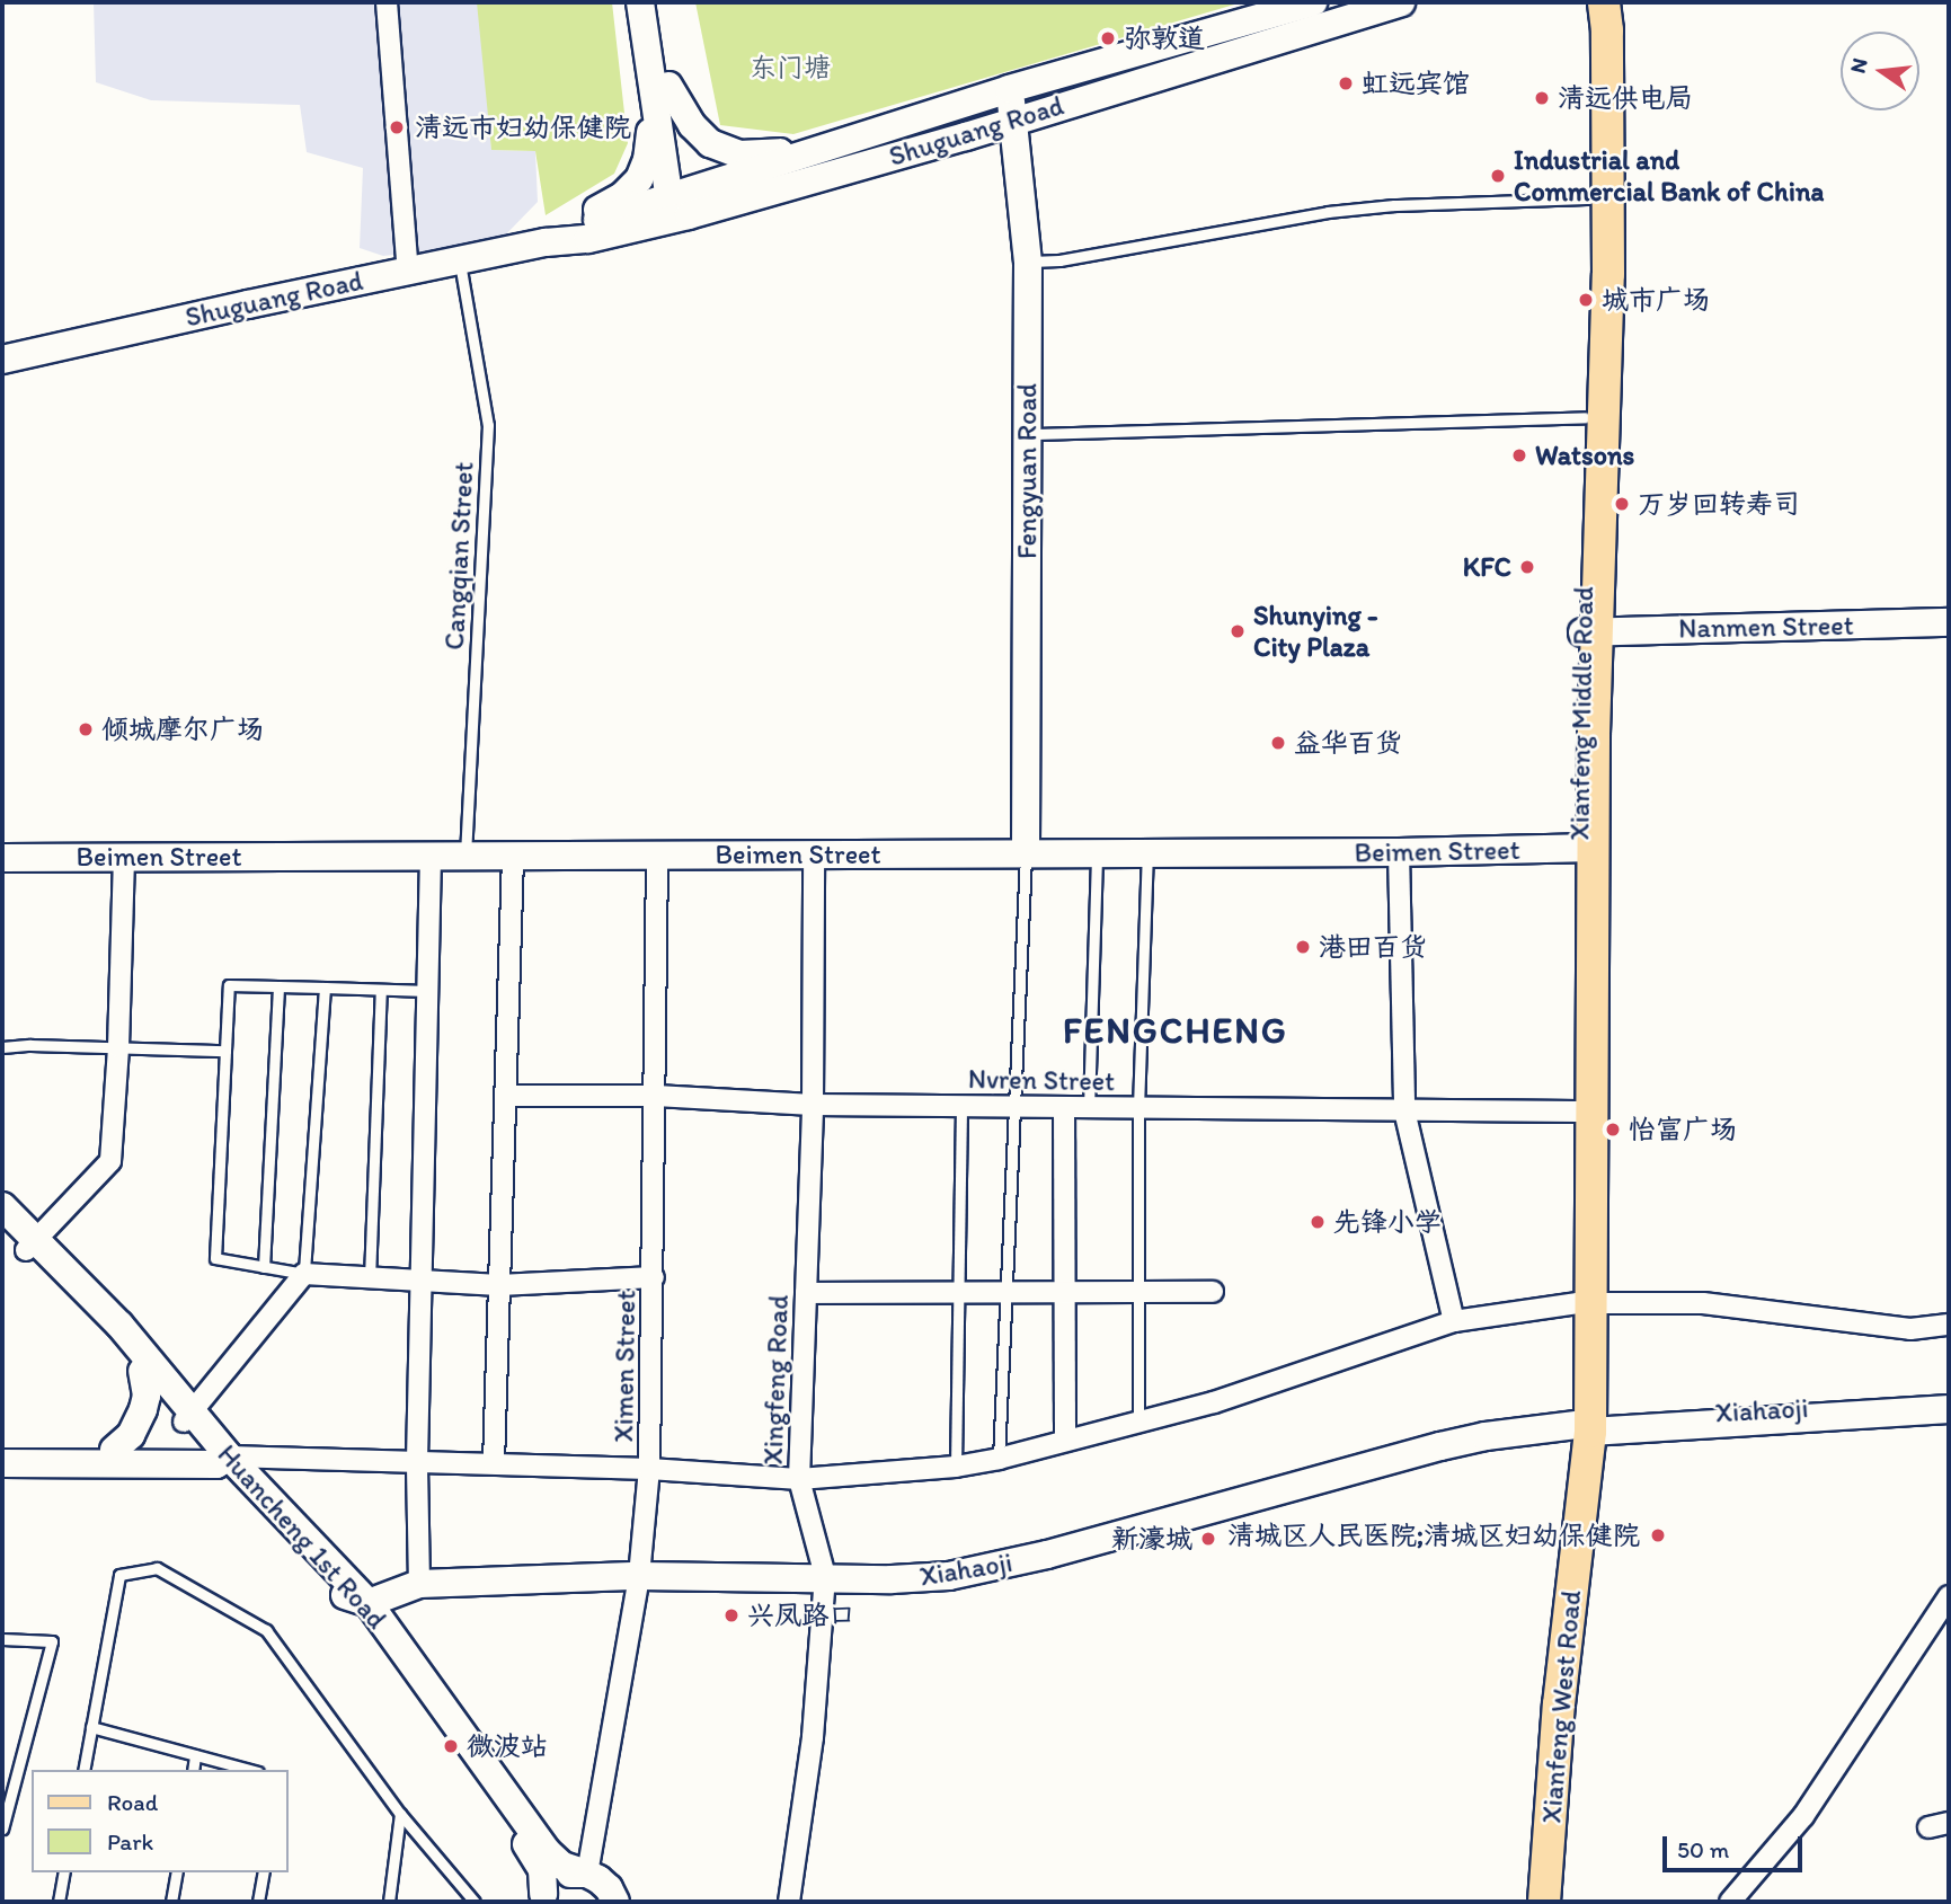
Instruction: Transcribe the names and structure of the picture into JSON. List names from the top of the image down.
{
  "streets": {
    "main road": ["Xianfeng Middle Road", "Xianfeng West Road"],
    "street": [
      "Shuguang Road",
      "Fengyuan Road",
      "Nanmen Street",
      "Beimen Street",
      "Nvren Street",
      "Ximen Street",
      "Xingfeng Road",
      "Xiahaoji",
      "Huancheng 1st Road"
    ],
    "lane": ["Cangqian Street"]
  },
  "crossings": [
    ["Shuguang Road", "Fengyuan Road"],
    ["Shuguang Road", "Cangqian Street"],
    ["Fengyuan Road", "Beimen Street"],
    ["Cangqian Street", "Beimen Street"],
    ["Nanmen Street", "Xianfeng Middle Road"],
    ["Xianfeng Middle Road", "Beimen Street"],
    ["Xianfeng Middle Road", "Nvren Street"],
    ["Xianfeng Middle Road", "Xiahaoji"],
    ["Xianfeng Middle Road", "Xianfeng West Road"],
    ["Beimen Street", "Ximen Street"],
    ["Beimen Street", "Xingfeng Road"],
    ["Nvren Street", "Ximen Street"],
    ["Nvren Street", "Xingfeng Road"],
    ["Ximen Street", "Xiahaoji"],
    ["Ximen Street", "Huancheng 1st Road"],
    ["Xingfeng Road", "Xiahaoji"],
    ["Xiahaoji", "Huancheng 1st Road"],
    ["Xiahaoji", "Xianfeng West Road"]
  ],
  "districts": ["FENGCHENG"],
  "parks": ["东门塘"],
  "places": [
    "弥敦道",
    "虹远宾馆",
    "清远供电局",
    "清远市妇幼保健院",
    "Industrial and Commercial Bank of China",
    "城市广场",
    "Watsons",
    "万岁回转寿司",
    "KFC",
    "Shunying - City Plaza",
    "倾城摩尔广场",
    "益华百货",
    "港田百货",
    "怡富广场",
    "先锋小学",
    "清城区人民医院;清城区妇幼保健院",
    "新濠城",
    "兴凤路口",
    "微波站"
  ],
  "legend": ["Road", "Park"],
  "scale_bar": "50 m",
  "north": "left"
}
